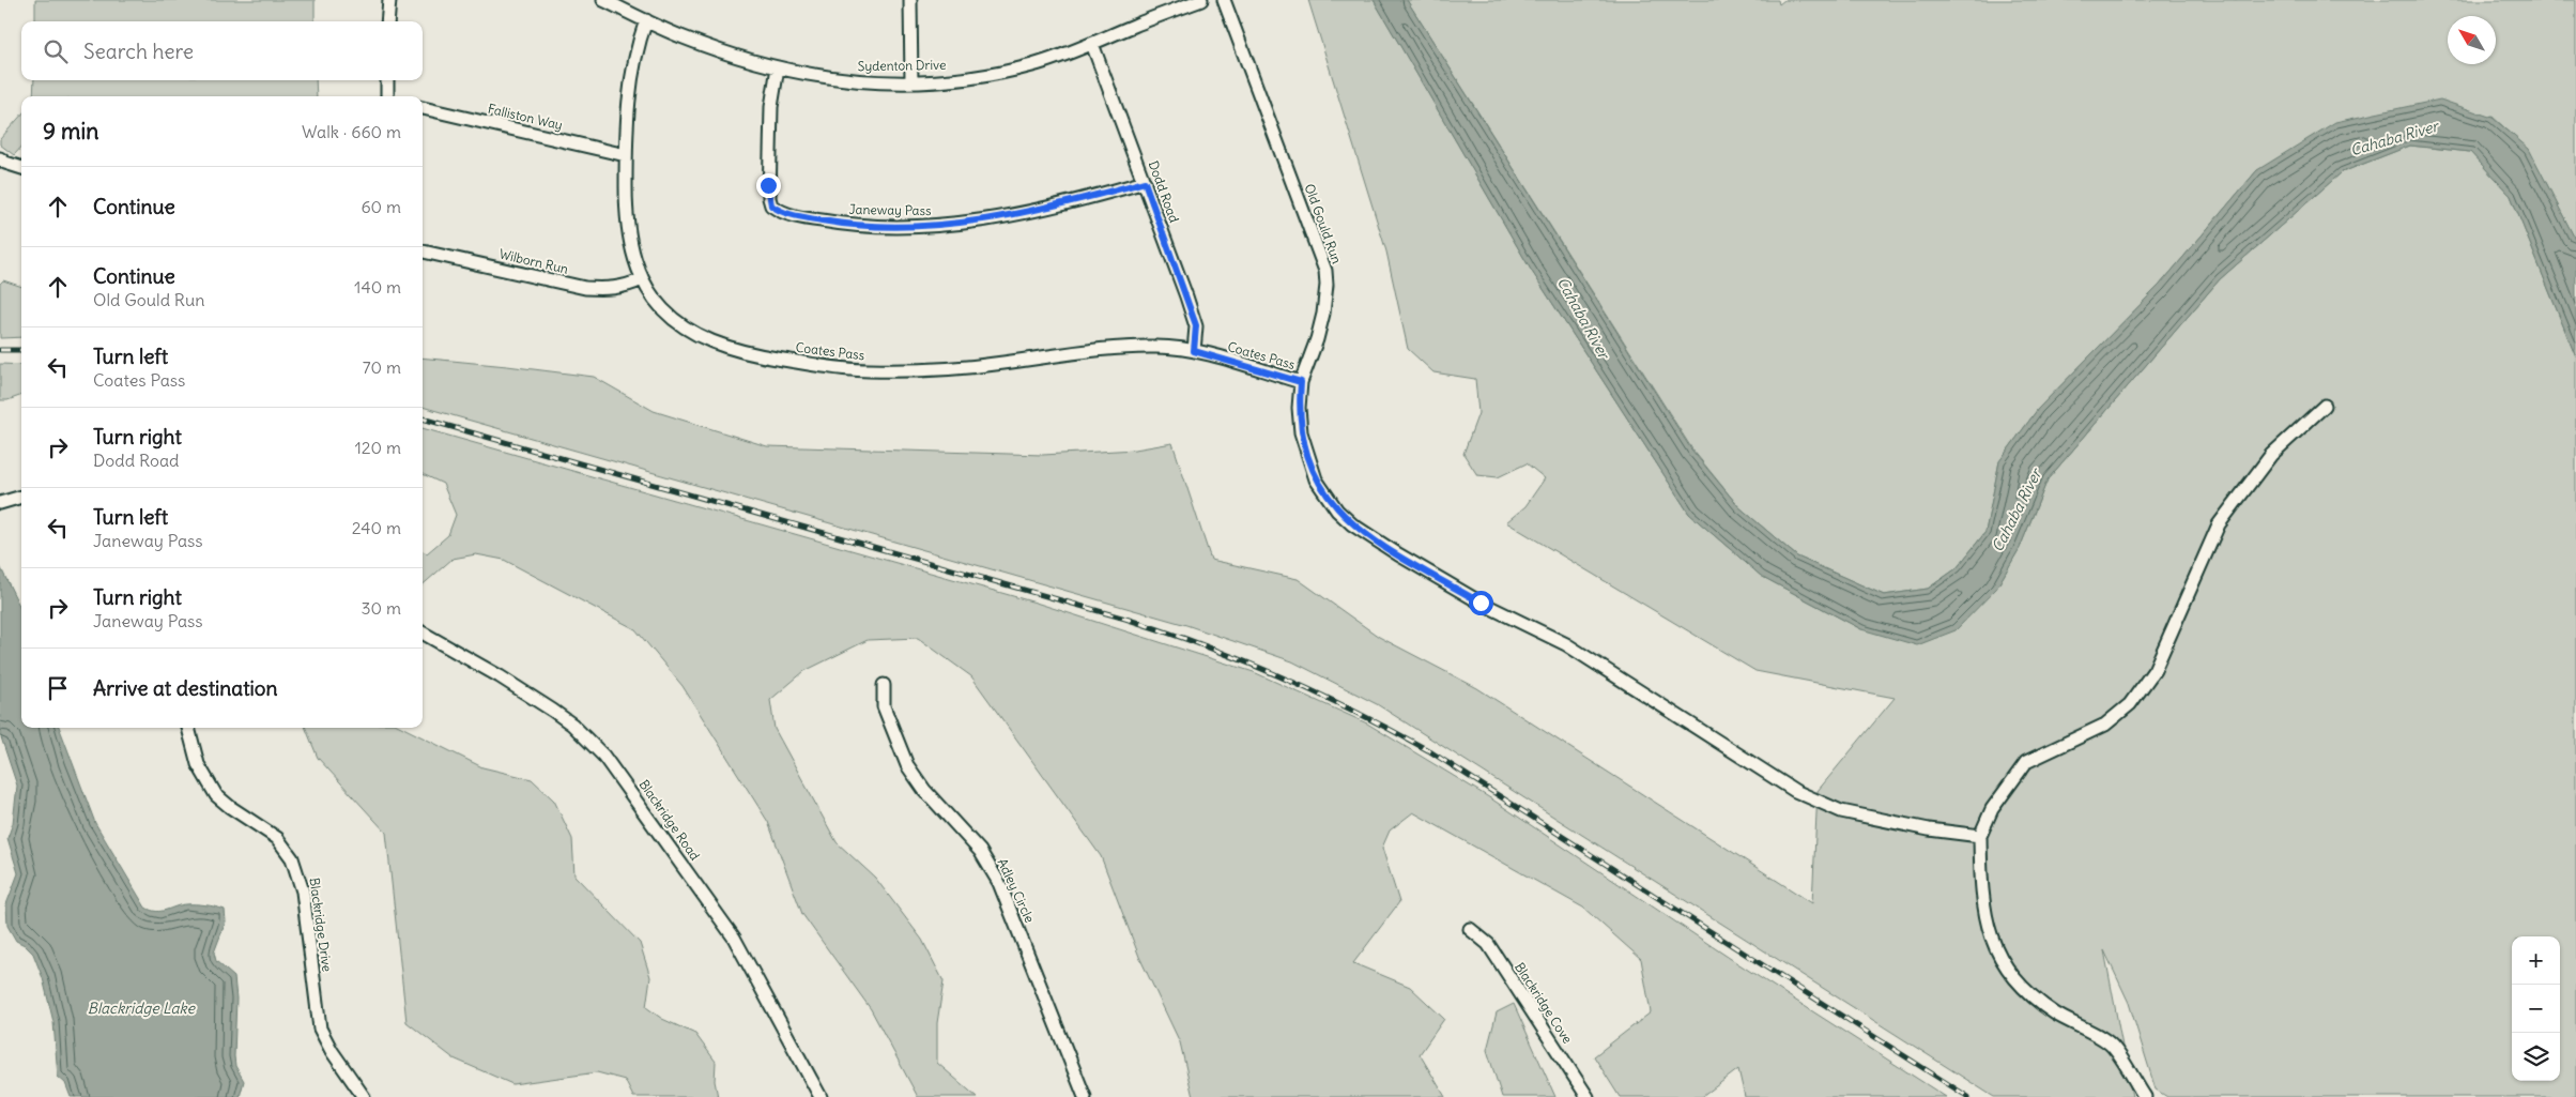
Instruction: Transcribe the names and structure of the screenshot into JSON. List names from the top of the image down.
{
  "streets": {
    "street": [
      "Sydenton Drive",
      "Falliston Way",
      "Dodd Road",
      "Janeway Pass",
      "Old Gould Run",
      "Wilborn Run",
      "Coates Pass",
      "Blackridge Road",
      "Adley Circle",
      "Blackridge Drive",
      "Blackridge Cove"
    ]
  },
  "crossings": [
    ["Sydenton Drive", "Dodd Road"],
    ["Sydenton Drive", "Janeway Pass"],
    ["Sydenton Drive", "Coates Pass"],
    ["Falliston Way", "Coates Pass"],
    ["Dodd Road", "Janeway Pass"],
    ["Dodd Road", "Coates Pass"],
    ["Old Gould Run", "Coates Pass"],
    ["Wilborn Run", "Coates Pass"]
  ],
  "water": ["Cahaba River", "Blackridge Lake"],
  "north": "top left",
  "page": {
    "search": "Search here",
    "heading": ["9 min", "Walk · 660 m"],
    "list": [
      ["Continue", "60 m"],
      ["Continue", "Old Gould Run", "140 m"],
      ["Turn left", "Coates Pass", "70 m"],
      ["Turn right", "Dodd Road", "120 m"],
      ["Turn left", "Janeway Pass", "240 m"],
      ["Turn right", "Janeway Pass", "30 m"],
      "Arrive at destination"
    ],
    "map_buttons": ["+", "−"]
  }
}
